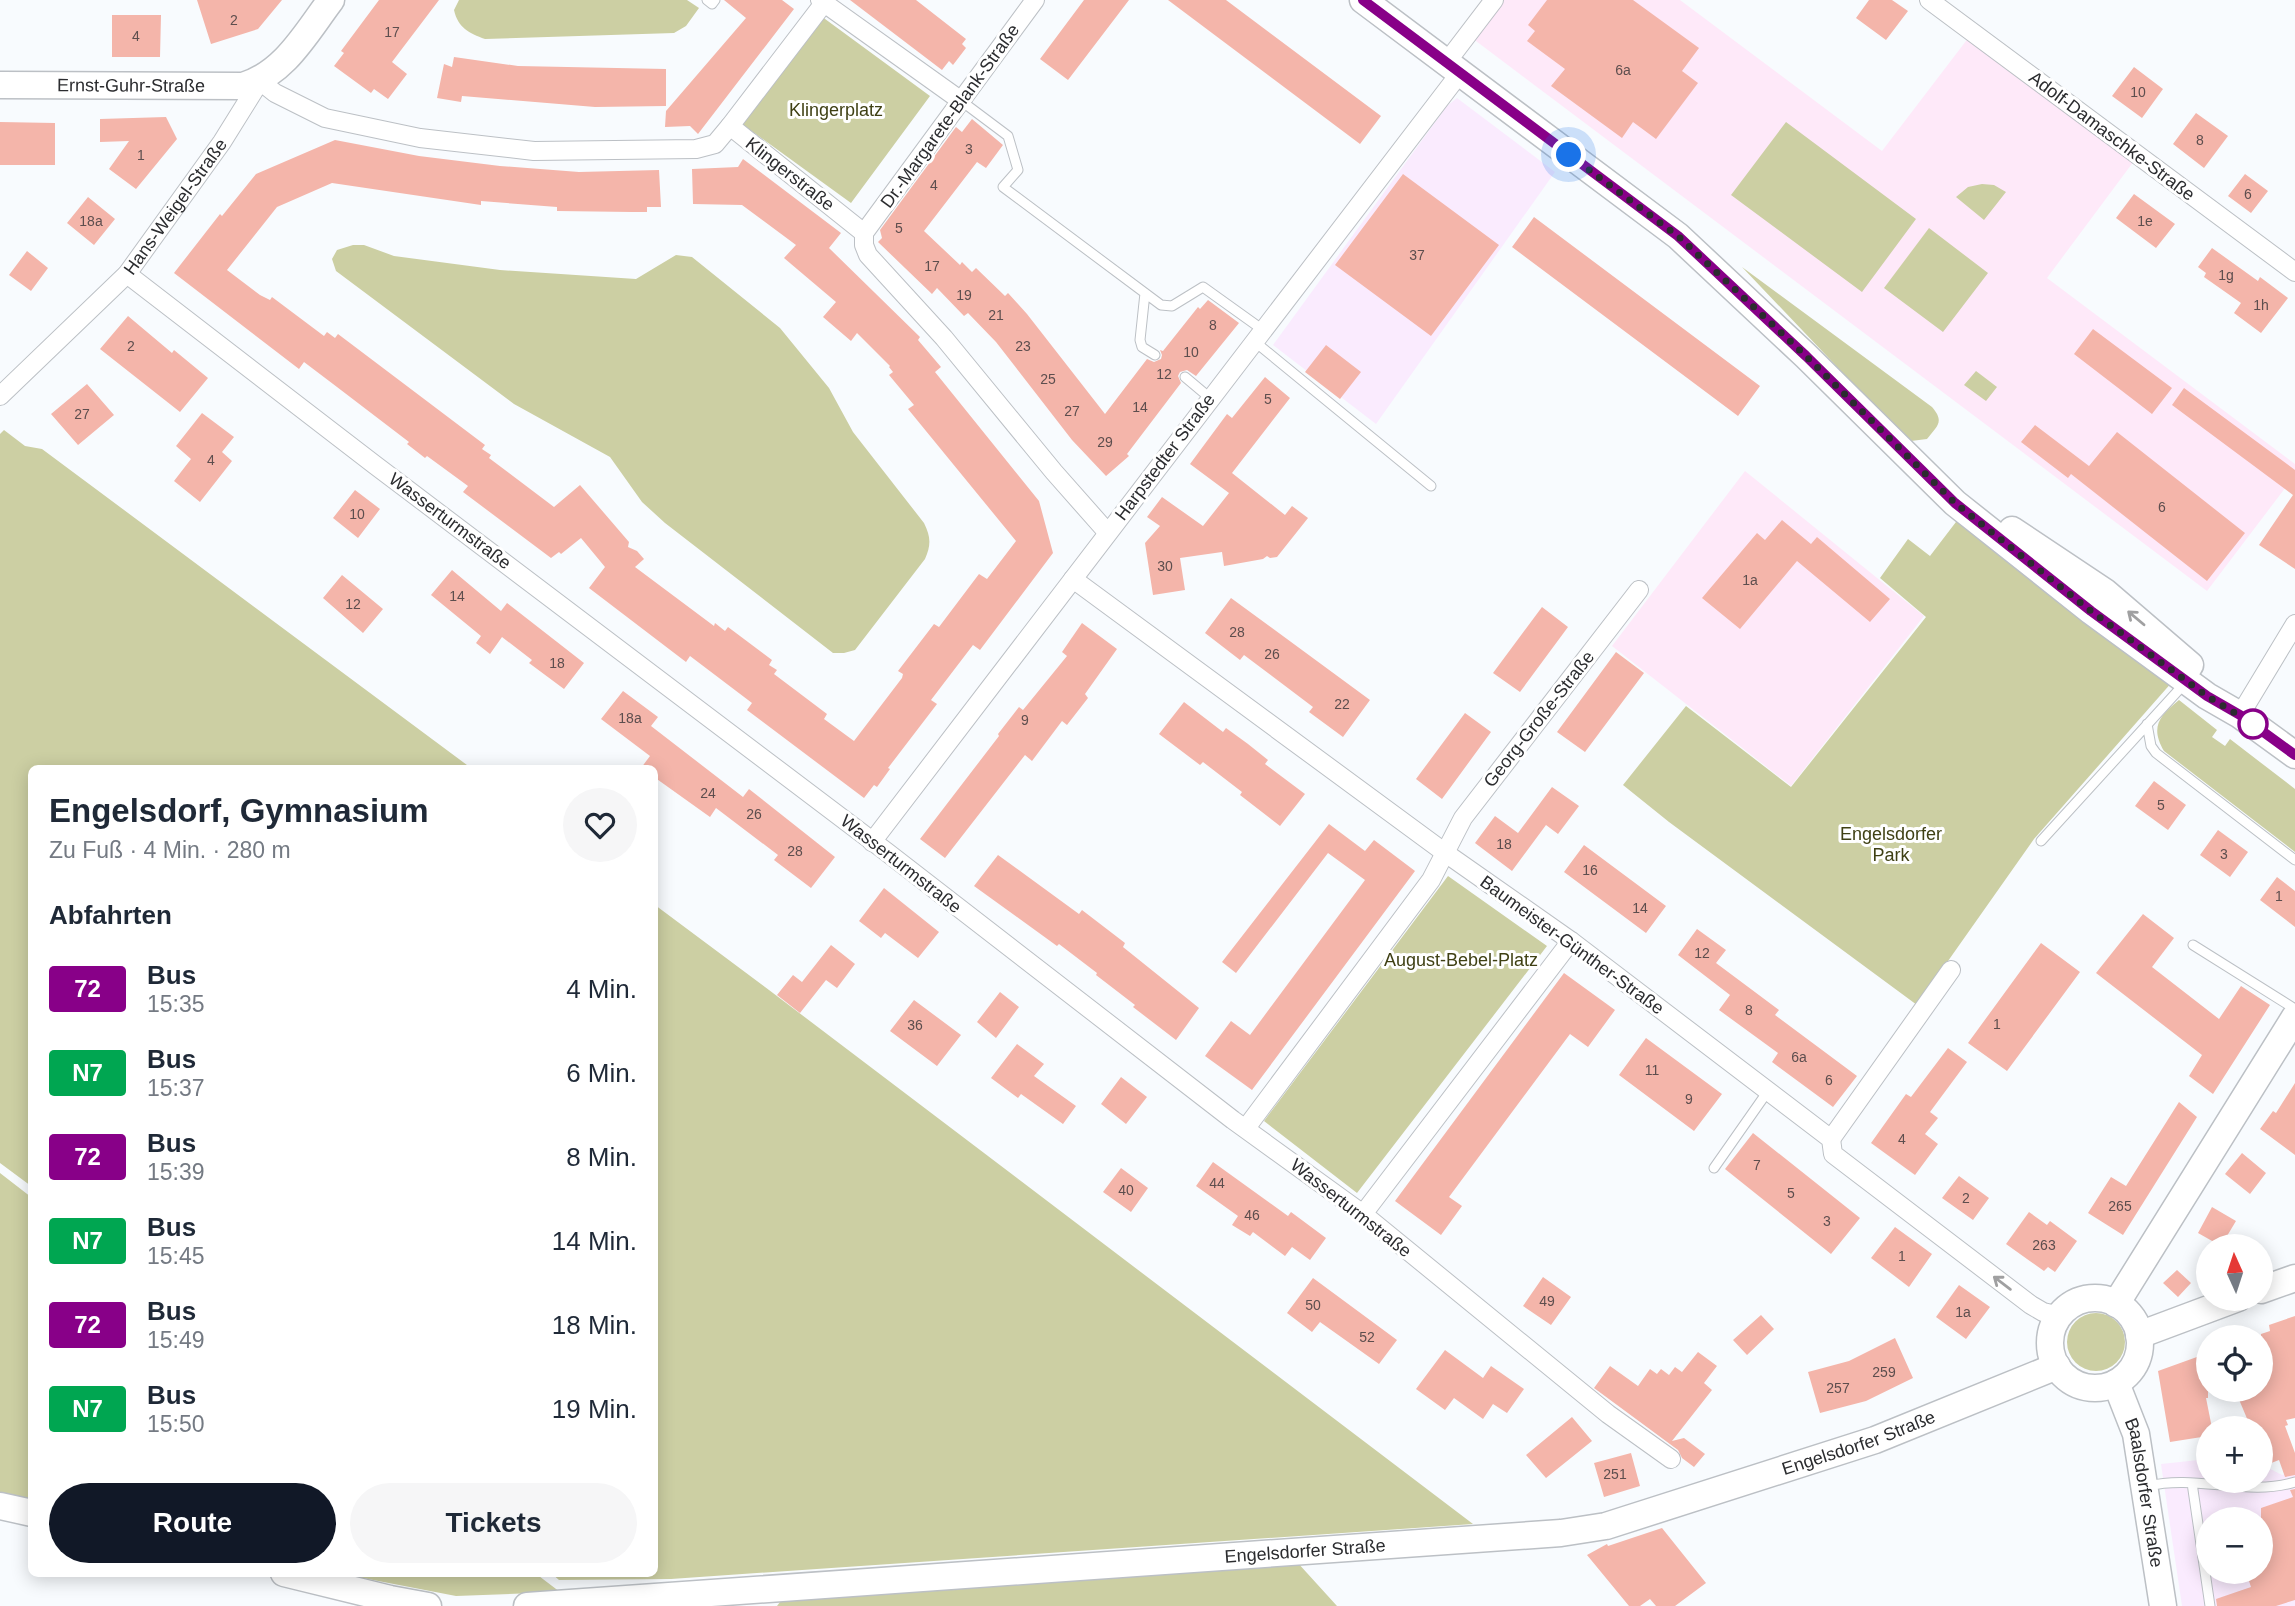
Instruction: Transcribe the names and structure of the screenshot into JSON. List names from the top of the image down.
{
  "streets": {
    "main road": [
      "Ernst-Guhr-Straße",
      "Hans-Weigel-Straße",
      "Engelsdorfer Straße",
      "Baalsdorfer Straße"
    ],
    "street": [
      "Dr.-Margarete-Blank-Straße",
      "Adolf-Damaschke-Straße",
      "Klingerstraße",
      "Harpstedter Straße",
      "Wasserturmstraße",
      "Georg-Große-Straße",
      "Baumeister-Günther-Straße"
    ]
  },
  "crossings": [
    ["Ernst-Guhr-Straße", "Klingerstraße"],
    ["Ernst-Guhr-Straße", "Hans-Weigel-Straße"],
    ["Dr.-Margarete-Blank-Straße", "Klingerstraße"],
    ["Klingerstraße", "Hans-Weigel-Straße"],
    ["Klingerstraße", "Harpstedter Straße"],
    ["Hans-Weigel-Straße", "Wasserturmstraße"],
    ["Harpstedter Straße", "Wasserturmstraße"],
    ["Harpstedter Straße", "Baumeister-Günther-Straße"],
    ["Georg-Große-Straße", "Baumeister-Günther-Straße"],
    ["Baumeister-Günther-Straße", "Engelsdorfer Straße"],
    ["Baumeister-Günther-Straße", "Baalsdorfer Straße"],
    ["Engelsdorfer Straße", "Baalsdorfer Straße"]
  ],
  "parks": ["Klingerplatz", "Engelsdorfer Park", "August-Bebel-Platz"],
  "lines": ["bus line 72"],
  "house_numbers": [
    "2",
    "17",
    "4",
    "6a",
    "10",
    "8",
    "3",
    "1",
    "4",
    "6",
    "18a",
    "1e",
    "5",
    "37",
    "17",
    "1g",
    "19",
    "1h",
    "21",
    "8",
    "2",
    "23",
    "10",
    "12",
    "25",
    "5",
    "14",
    "27",
    "27",
    "29",
    "4",
    "6",
    "10",
    "30",
    "1a",
    "14",
    "12",
    "28",
    "26",
    "18",
    "22",
    "18a",
    "9",
    "24",
    "5",
    "26",
    "18",
    "28",
    "3",
    "16",
    "1",
    "14",
    "12",
    "8",
    "1",
    "36",
    "6a",
    "11",
    "6",
    "9",
    "4",
    "7",
    "44",
    "40",
    "5",
    "2",
    "265",
    "46",
    "3",
    "263",
    "1",
    "49",
    "50",
    "1a",
    "52",
    "259",
    "257",
    "251"
  ],
  "north": "top",
  "page": {
    "heading": [
      ["Engelsdorf, Gymnasium", "Zu Fuß · 4 Min. · 280 m"],
      "Abfahrten"
    ],
    "list": [
      {
        "mark": "72",
        "name": "Bus",
        "note": "15:35",
        "value": "4 Min."
      },
      {
        "mark": "N7",
        "name": "Bus",
        "note": "15:37",
        "value": "6 Min."
      },
      {
        "mark": "72",
        "name": "Bus",
        "note": "15:39",
        "value": "8 Min."
      },
      {
        "mark": "N7",
        "name": "Bus",
        "note": "15:45",
        "value": "14 Min."
      },
      {
        "mark": "72",
        "name": "Bus",
        "note": "15:49",
        "value": "18 Min."
      },
      {
        "mark": "N7",
        "name": "Bus",
        "note": "15:50",
        "value": "19 Min."
      }
    ],
    "map_buttons": ["+", "−"],
    "buttons": ["Route", "Tickets"]
  }
}
